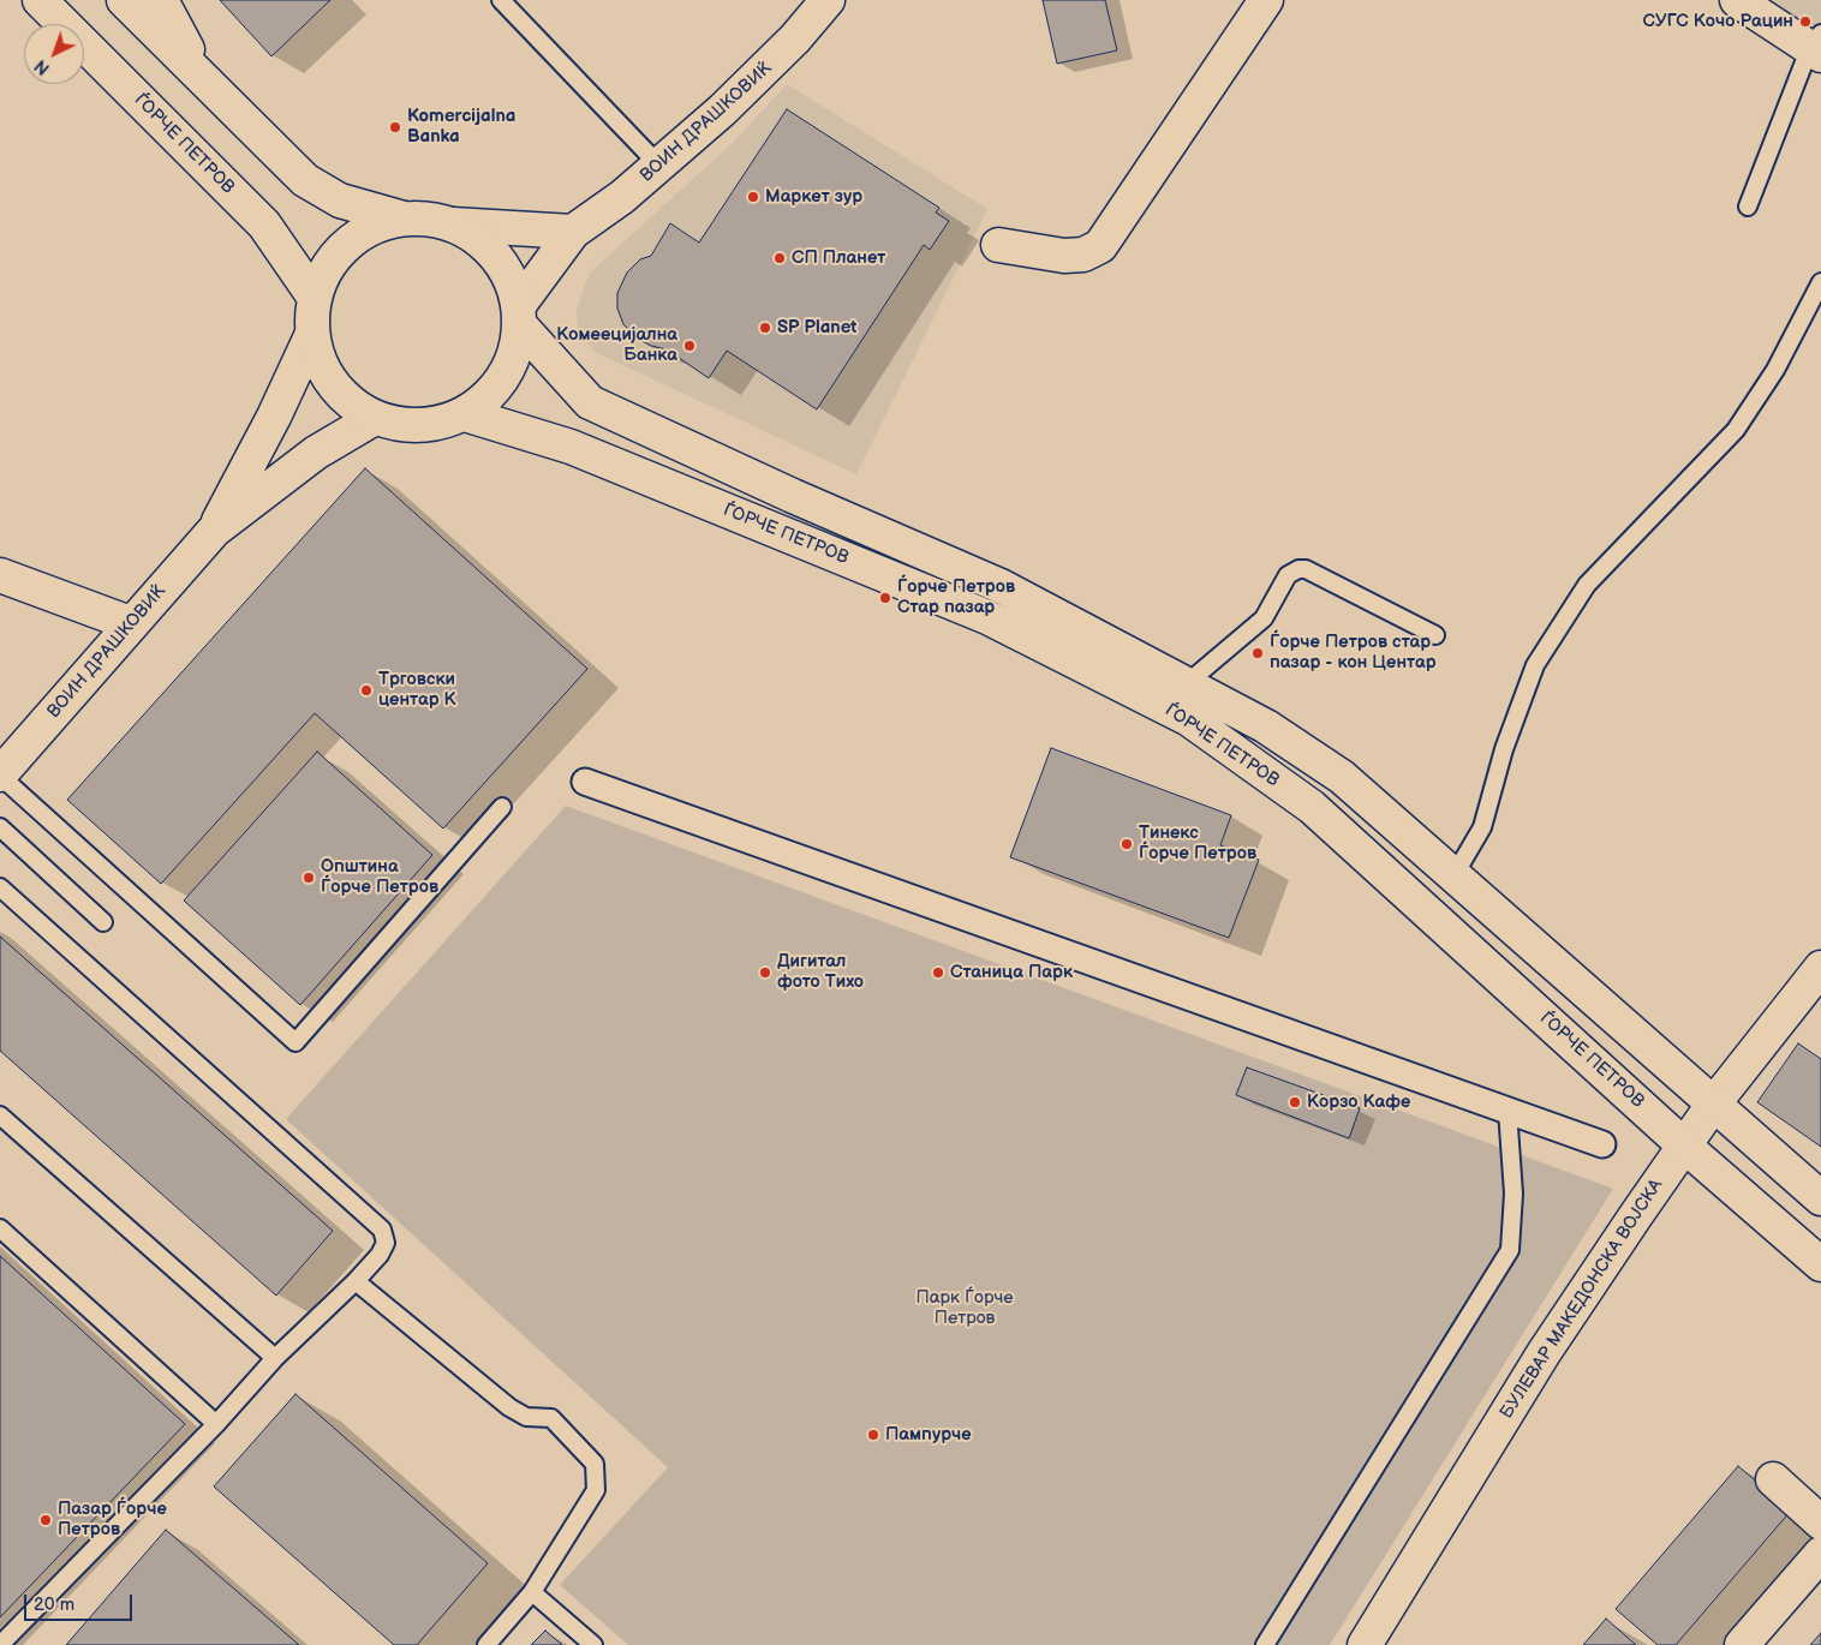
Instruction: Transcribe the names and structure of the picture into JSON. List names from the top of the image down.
{
  "streets": {
    "street": ["ВОИН ДРАШКОВИЌ", "ЃОРЧЕ ПЕТРОВ", "БУЛЕВАР МАКЕДОНСКА ВОЈСКА"]
  },
  "crossings": [
    ["ВОИН ДРАШКОВИЌ", "ЃОРЧЕ ПЕТРОВ"],
    ["ЃОРЧЕ ПЕТРОВ", "БУЛЕВАР МАКЕДОНСКА ВОЈСКА"]
  ],
  "parks": ["Парк Ѓорче Петров"],
  "places": [
    "СУГС Кочо Рацин",
    "Komercijalna Banka",
    "Маркет зур",
    "СП Планет",
    "SP Planet",
    "Комеецијална Банка",
    "Ѓорче Петров Стар пазар",
    "Ѓорче Петров стар пазар - кон Центар",
    "Трговски центар К",
    "Тинекс Ѓорче Петров",
    "Општина Ѓорче Петров",
    "Дигитал фото Тихо",
    "Станица Парк",
    "Корзо Кафе",
    "Пампурче",
    "Пазар Ѓорче Петров"
  ],
  "scale_bar": "20 m",
  "north": "bottom left"
}
